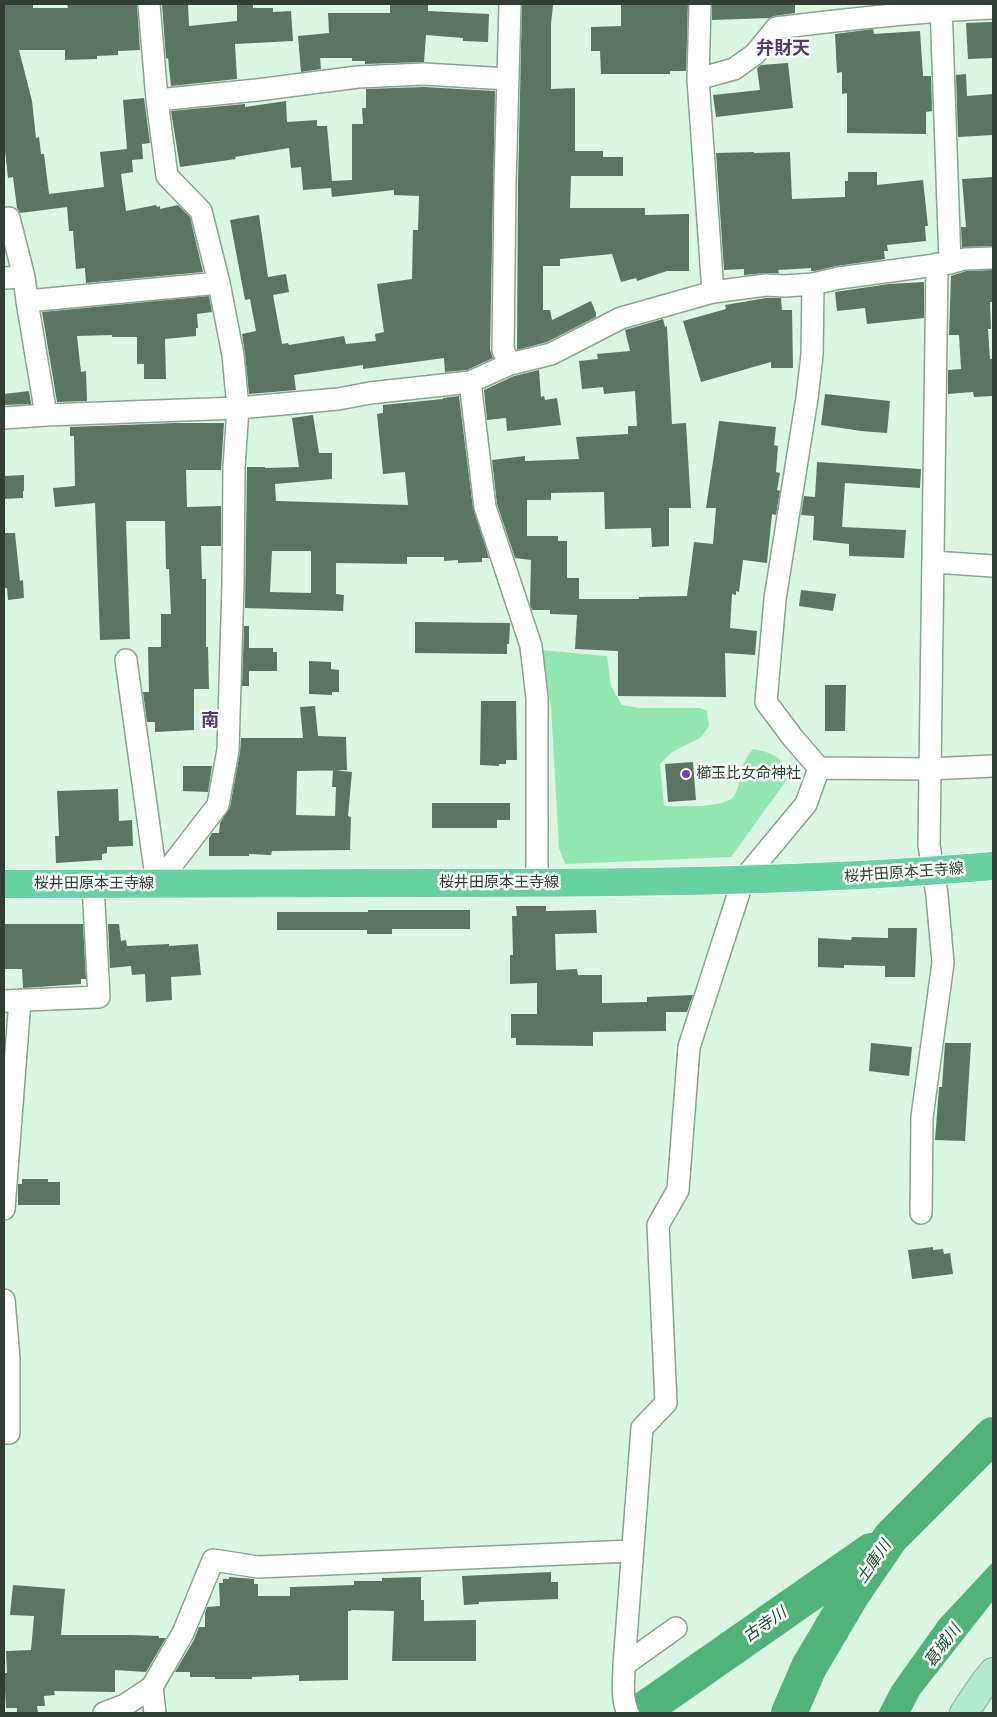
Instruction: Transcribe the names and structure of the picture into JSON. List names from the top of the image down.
{
  "streets": {
    "main road": ["桜井田原本王寺線"]
  },
  "districts": ["弁財天", "南"],
  "water": ["土庫川", "古寺川", "葛城川"],
  "places": ["櫛玉比女命神社"]
}
